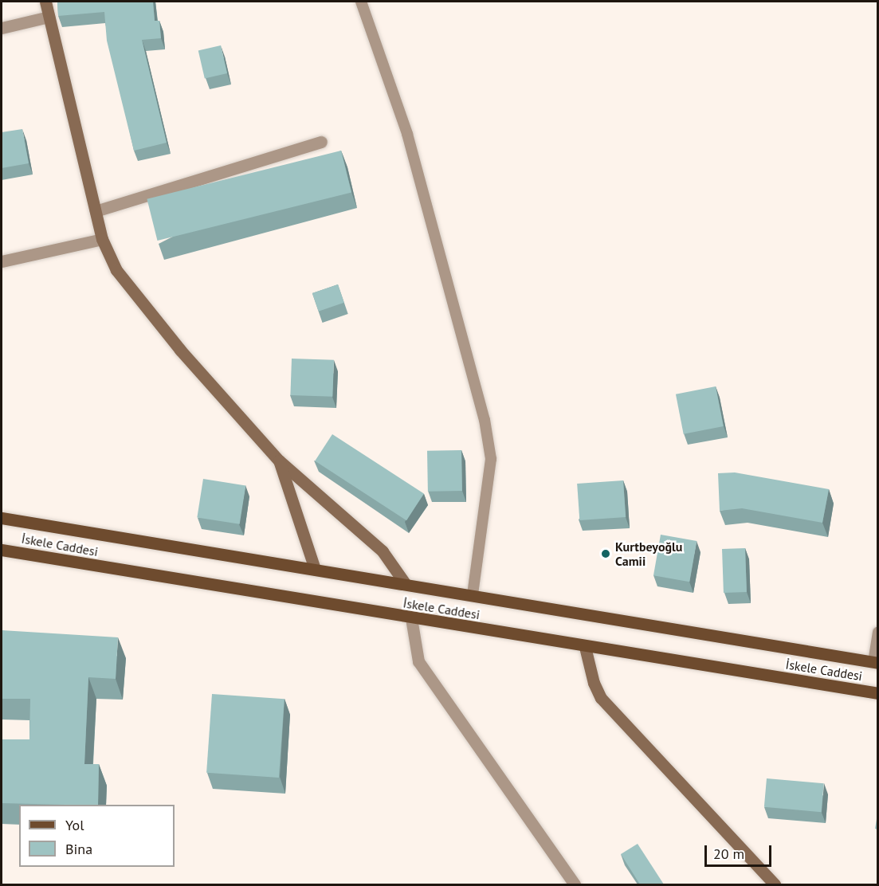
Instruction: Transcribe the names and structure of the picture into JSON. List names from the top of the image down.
{
  "streets": {
    "main road": ["İskele Caddesi"]
  },
  "places": ["Kurtbeyoğlu Camii"],
  "legend": ["Yol", "Bina"],
  "scale_bar": "20 m"
}
